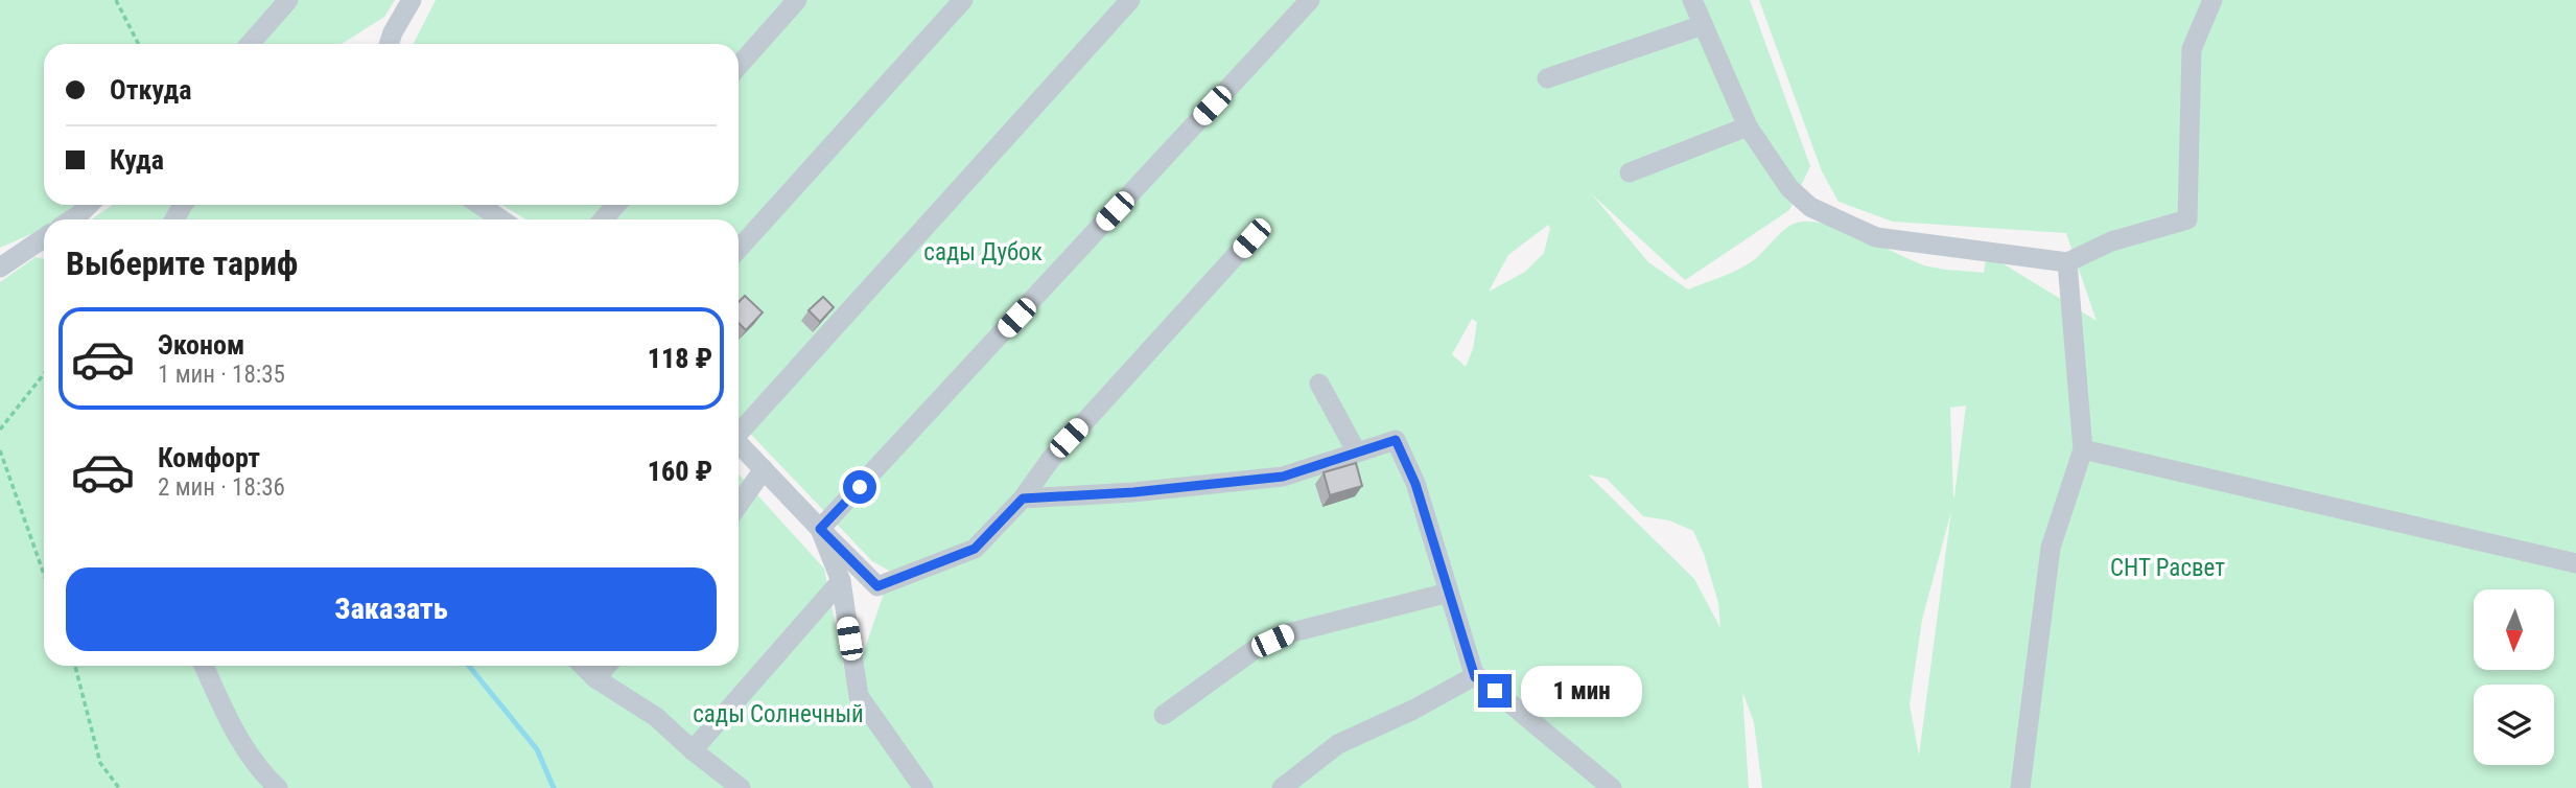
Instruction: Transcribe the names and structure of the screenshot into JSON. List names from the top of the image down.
{
  "parks": ["сады Дубок", "СНТ Расвет", "сады Солнечный"],
  "north": "bottom",
  "page": {
    "banner": ["Откуда", "Куда"],
    "heading": "Выберите тариф",
    "list": [
      {
        "name": "Эконом",
        "note": "1 мин · 18:35",
        "value": "118 ₽"
      },
      {
        "name": "Комфорт",
        "note": "2 мин · 18:36",
        "value": "160 ₽"
      }
    ],
    "buttons": "Заказать",
    "bubble": "1 мин"
  }
}
